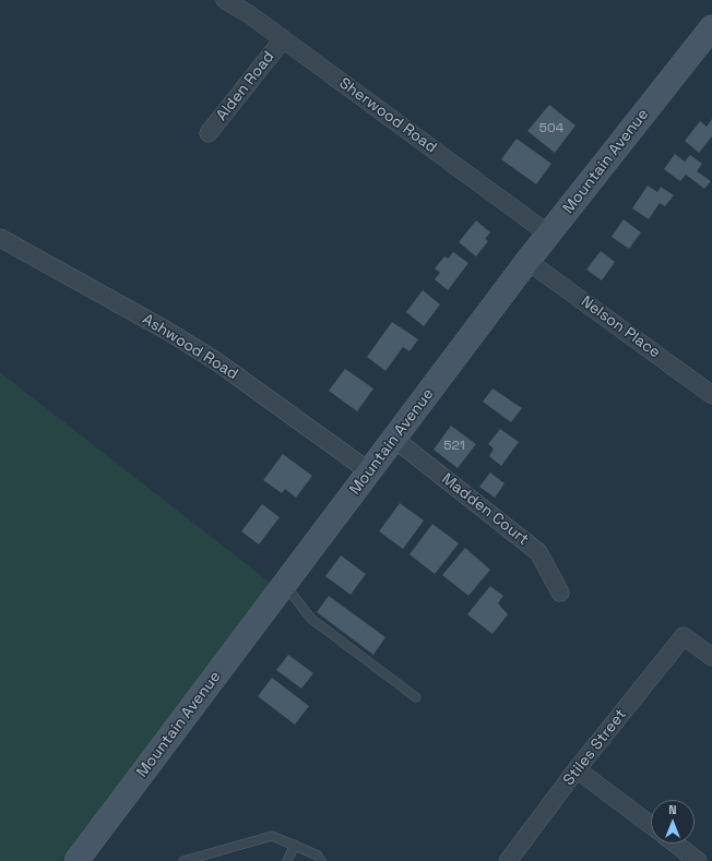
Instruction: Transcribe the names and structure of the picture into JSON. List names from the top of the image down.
{
  "streets": {
    "street": [
      "Alden Road",
      "Sherwood Road",
      "Mountain Avenue",
      "Nelson Place",
      "Ashwood Road",
      "Madden Court",
      "Stiles Street"
    ]
  },
  "crossings": [
    ["Alden Road", "Sherwood Road"],
    ["Sherwood Road", "Mountain Avenue"],
    ["Mountain Avenue", "Nelson Place"],
    ["Mountain Avenue", "Ashwood Road"],
    ["Mountain Avenue", "Madden Court"]
  ],
  "house_numbers": ["504", "521"],
  "north": "top"
}
